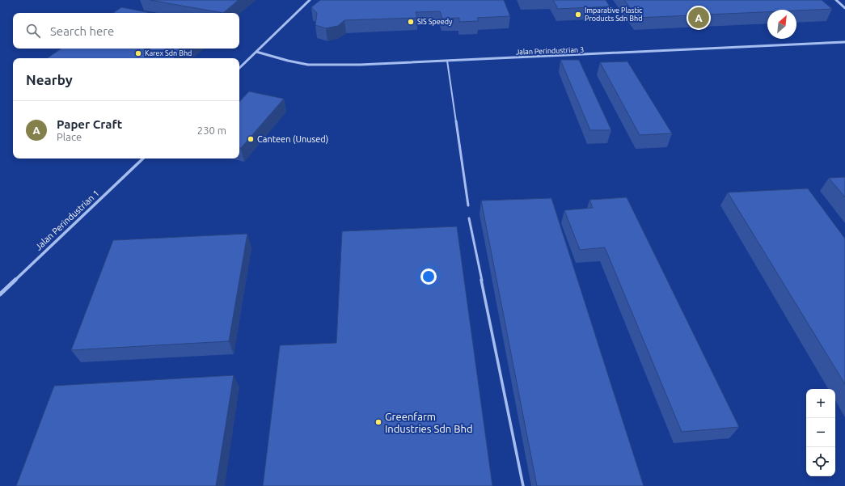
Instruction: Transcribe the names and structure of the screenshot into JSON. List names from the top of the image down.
{
  "streets": {
    "street": ["Jalan Perindustrian 3", "Jalan Perindustrian 1"]
  },
  "places": [
    "Imparative Plastic Products Sdn Bhd",
    "SIS Speedy",
    "Karex Sdn Bhd",
    "Canteen (Unused)",
    "Greenfarm Industries Sdn Bhd"
  ],
  "north": "top right",
  "page": {
    "pins": "A",
    "search": "Search here",
    "heading": "Nearby",
    "list": [
      {
        "mark": "A",
        "name": "Paper Craft",
        "note": "Place",
        "value": "230 m"
      }
    ],
    "map_buttons": ["+", "−"]
  }
}
